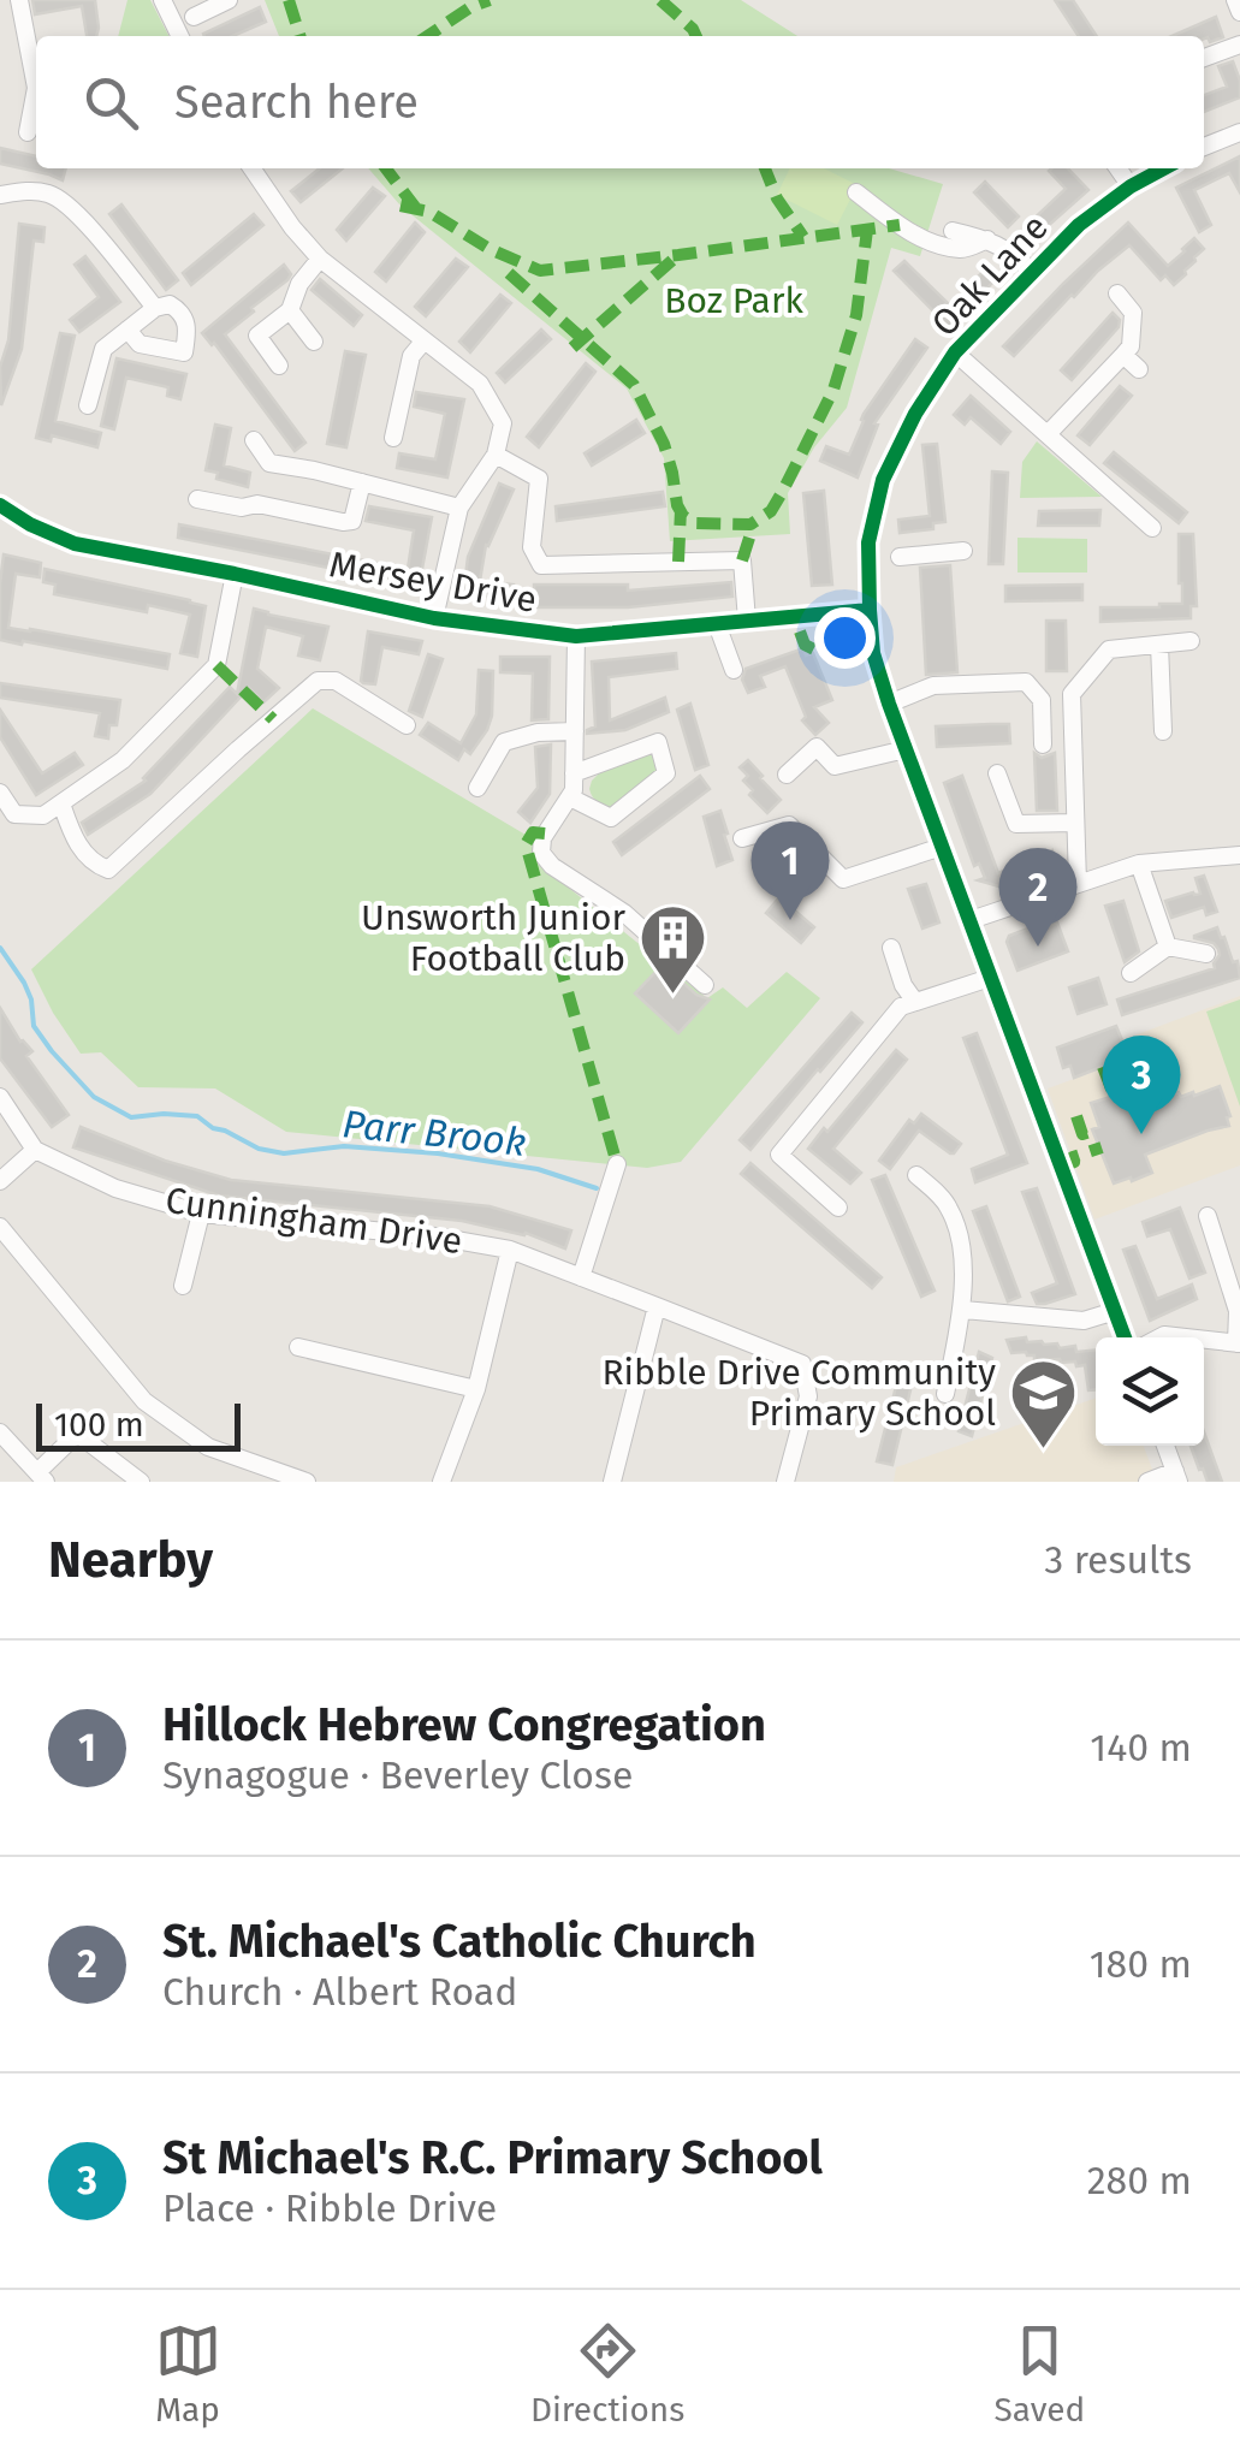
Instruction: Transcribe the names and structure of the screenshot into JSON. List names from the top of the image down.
{
  "streets": {
    "street": ["Oak Lane", "Mersey Drive", "Cunningham Drive"]
  },
  "crossings": [
    ["Oak Lane", "Mersey Drive"]
  ],
  "water": ["Parr Brook"],
  "parks": ["Boz Park"],
  "places": {
    "building": ["Unsworth Junior Football Club"],
    "school or university": ["Ribble Drive Community Primary School"]
  },
  "scale_bar": "100 m",
  "page": {
    "search": "Search here",
    "pins": ["1", "2", "3"],
    "scale": "100 m",
    "heading": ["Nearby", "3 results"],
    "list": [
      {
        "mark": "1",
        "name": "Hillock Hebrew Congregation",
        "note": "Synagogue · Beverley Close",
        "value": "140 m"
      },
      {
        "mark": "2",
        "name": "St. Michael's Catholic Church",
        "note": "Church · Albert Road",
        "value": "180 m"
      },
      {
        "mark": "3",
        "name": "St Michael's R.C. Primary School",
        "note": "Place · Ribble Drive",
        "value": "280 m"
      }
    ],
    "nav": ["Map", "Directions", "Saved"]
  }
}
